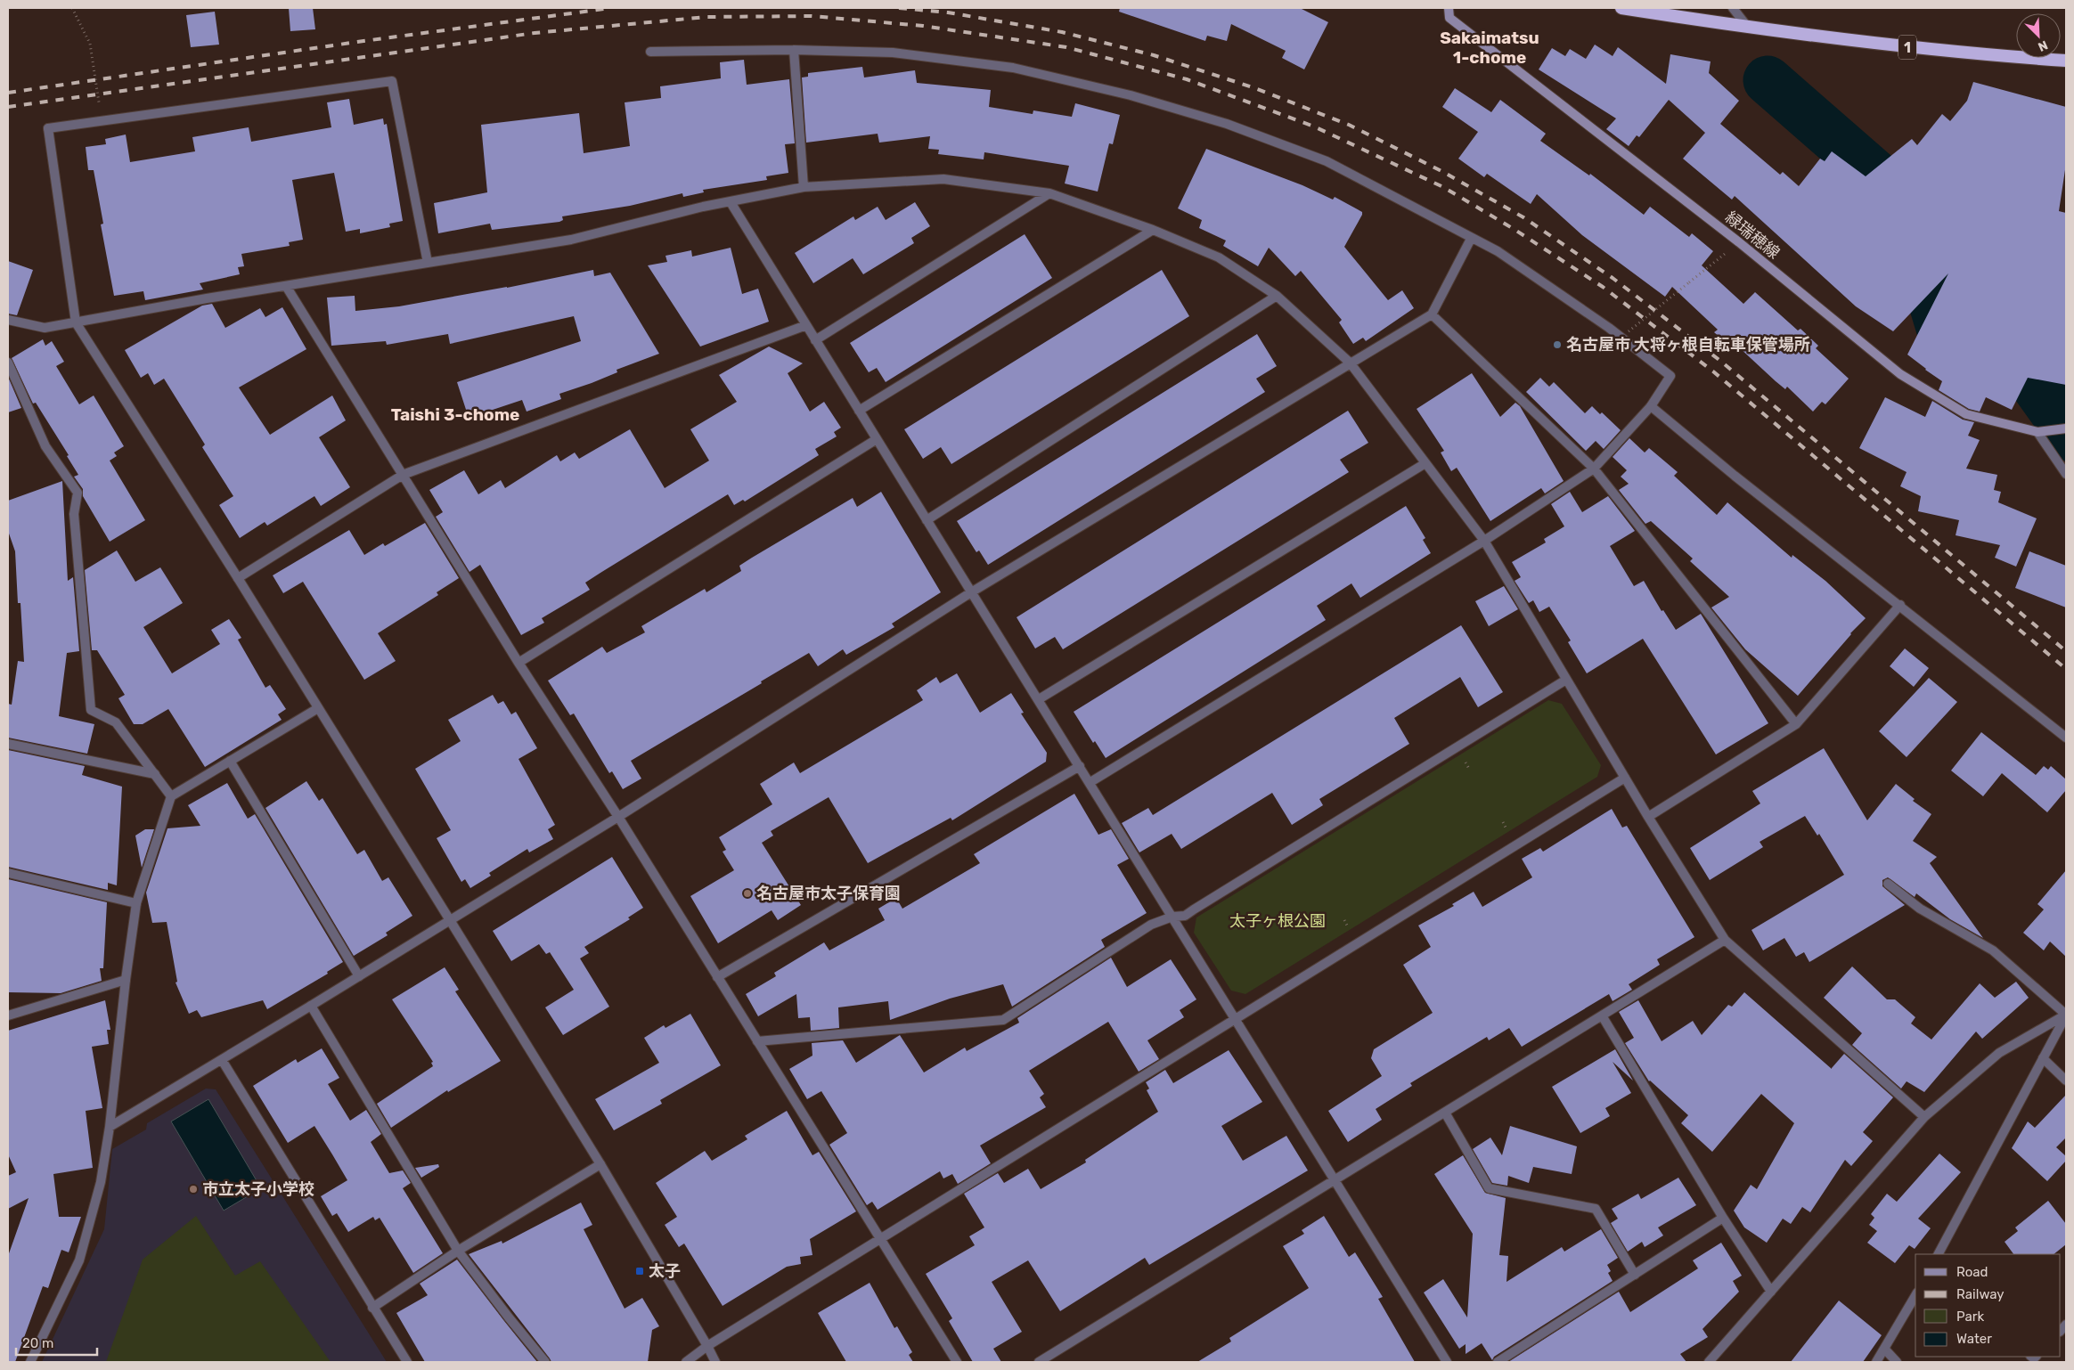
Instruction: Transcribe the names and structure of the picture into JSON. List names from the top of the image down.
{
  "streets": {
    "highway": ["1"],
    "main road": ["緑瑞穂線"]
  },
  "districts": ["Sakaimatsu 1-chome", "Taishi 3-chome"],
  "parks": ["太子ヶ根公園"],
  "places": {
    "other": ["名古屋市 大将ヶ根自転車保管場所", "名古屋市太子保育園", "市立太子小学校"],
    "transit": ["太子"]
  },
  "legend": [
    "Road",
    "Railway",
    "Park",
    "Water"
  ],
  "scale_bar": "20 m",
  "north": "bottom right"
}
